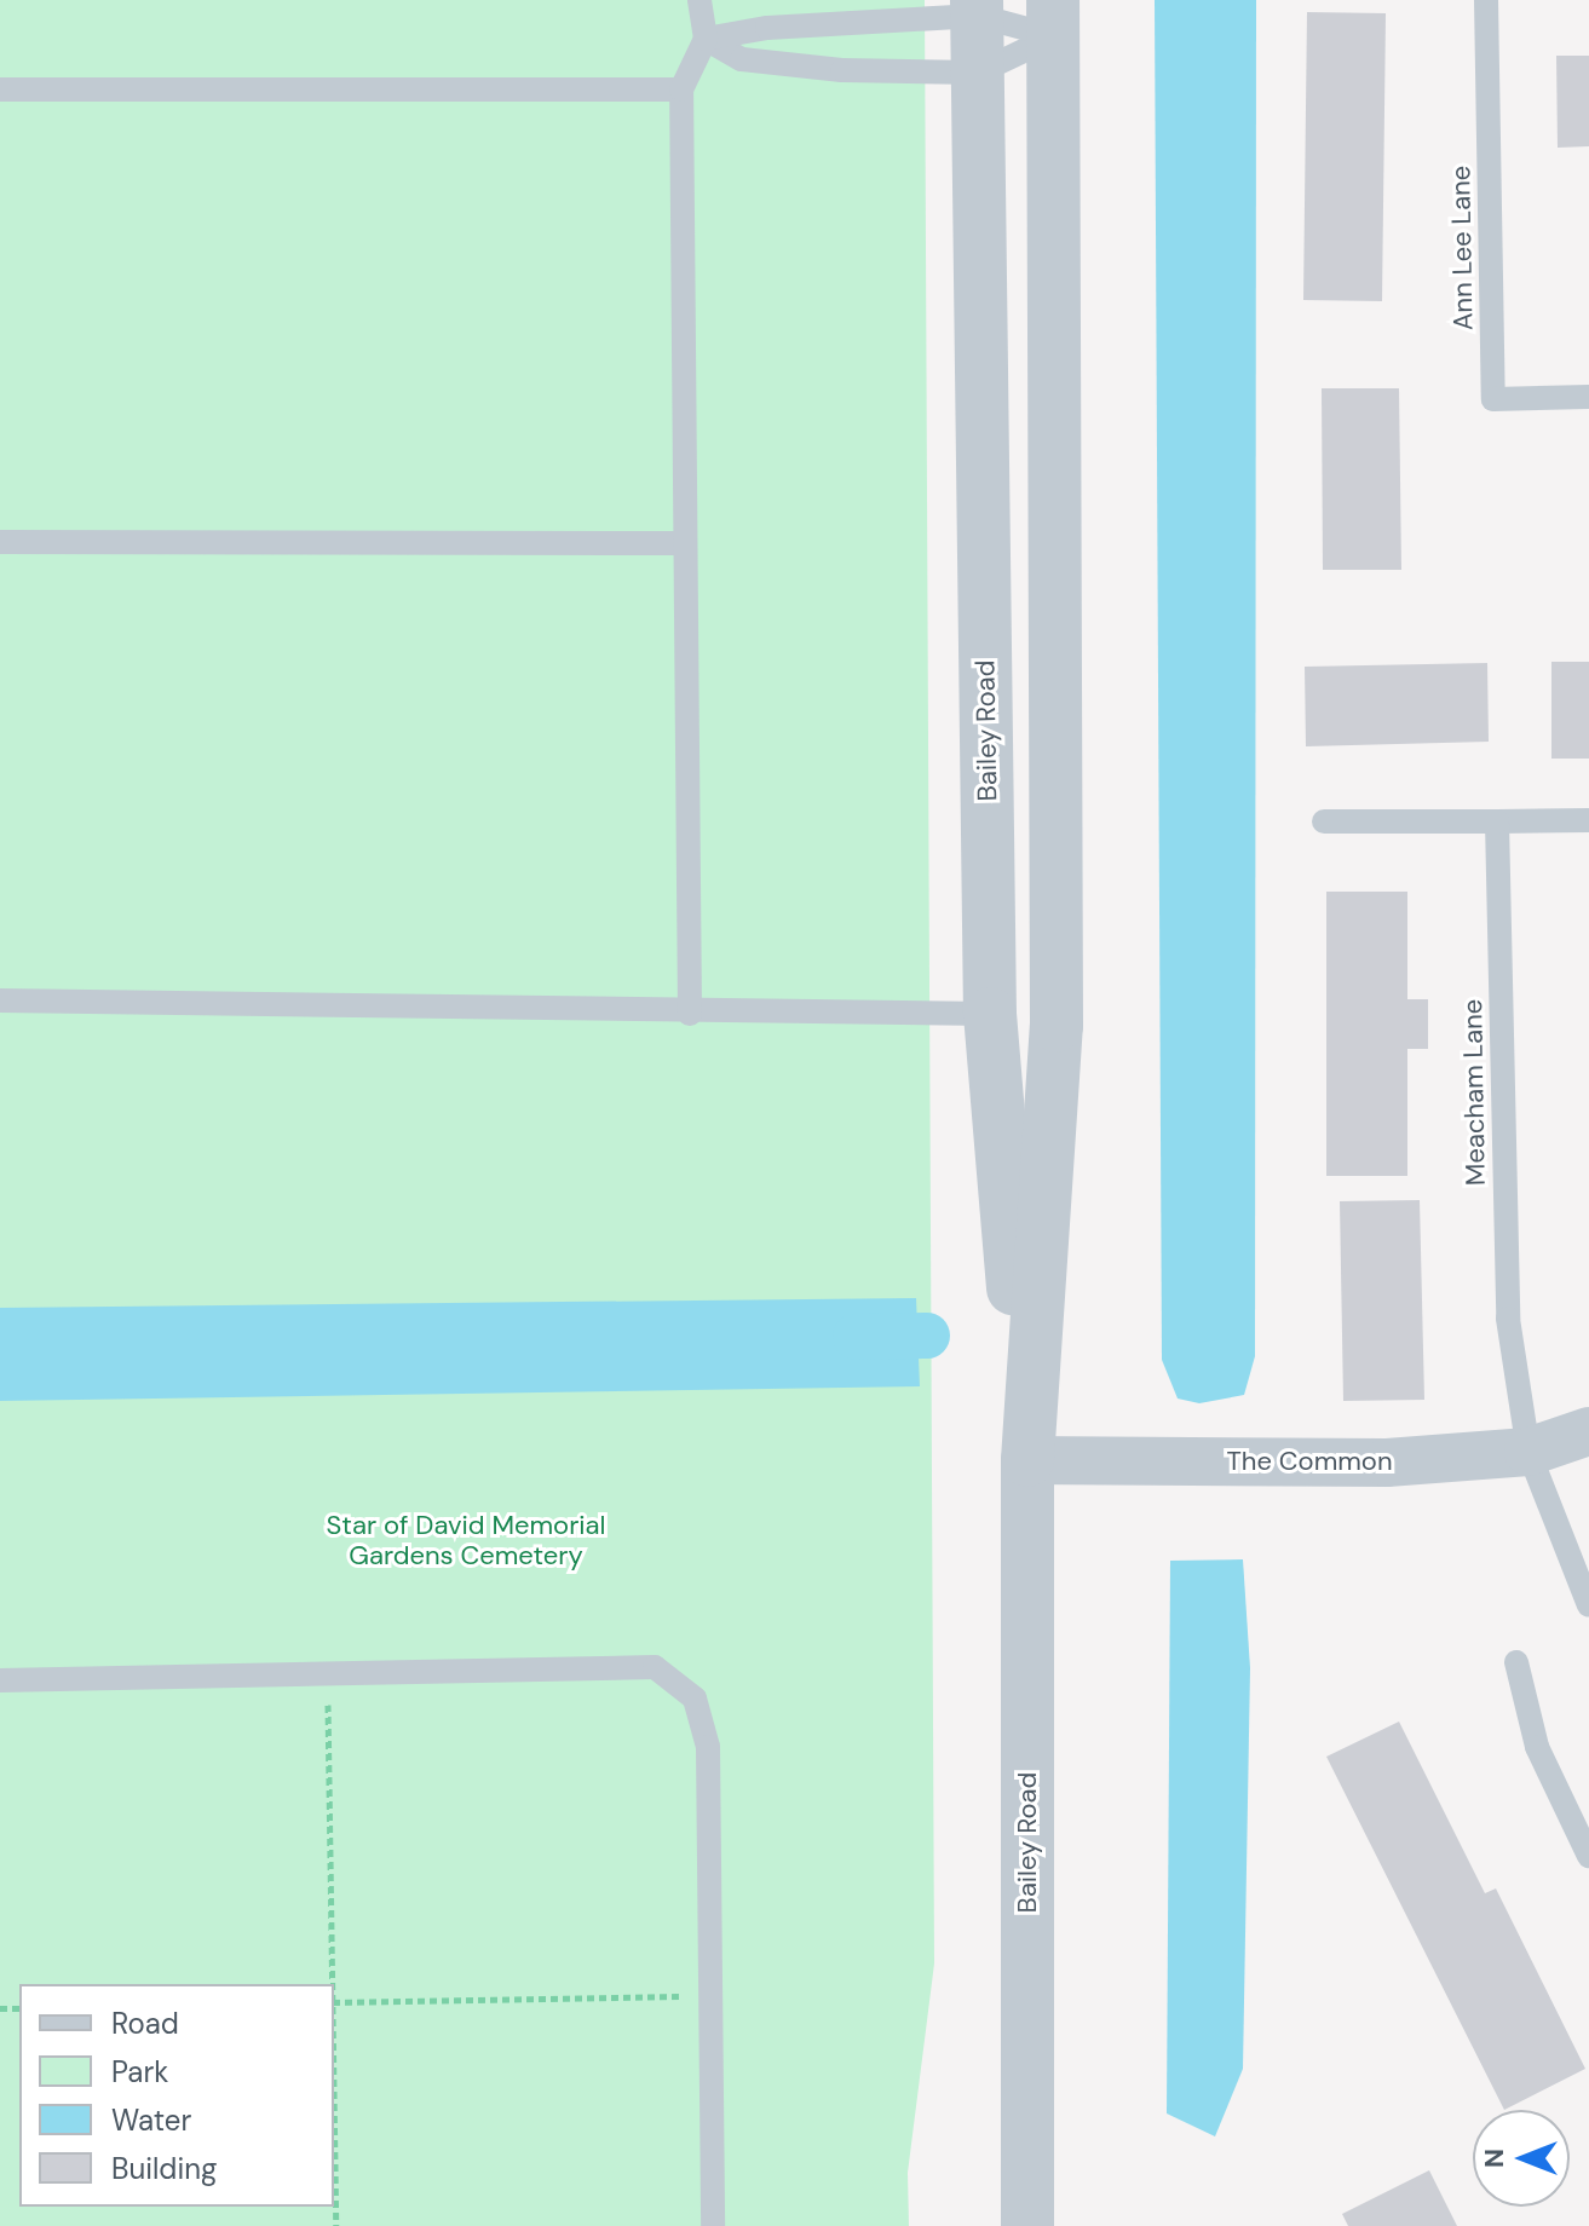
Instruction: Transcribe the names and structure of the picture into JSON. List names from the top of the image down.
{
  "streets": {
    "street": ["Bailey Road", "The Common"],
    "lane": ["Ann Lee Lane", "Meacham Lane"]
  },
  "crossings": [
    ["Bailey Road", "The Common"],
    ["Meacham Lane", "The Common"]
  ],
  "parks": ["Star of David Memorial Gardens Cemetery"],
  "legend": [
    "Road",
    "Park",
    "Water",
    "Building"
  ],
  "north": "left"
}
